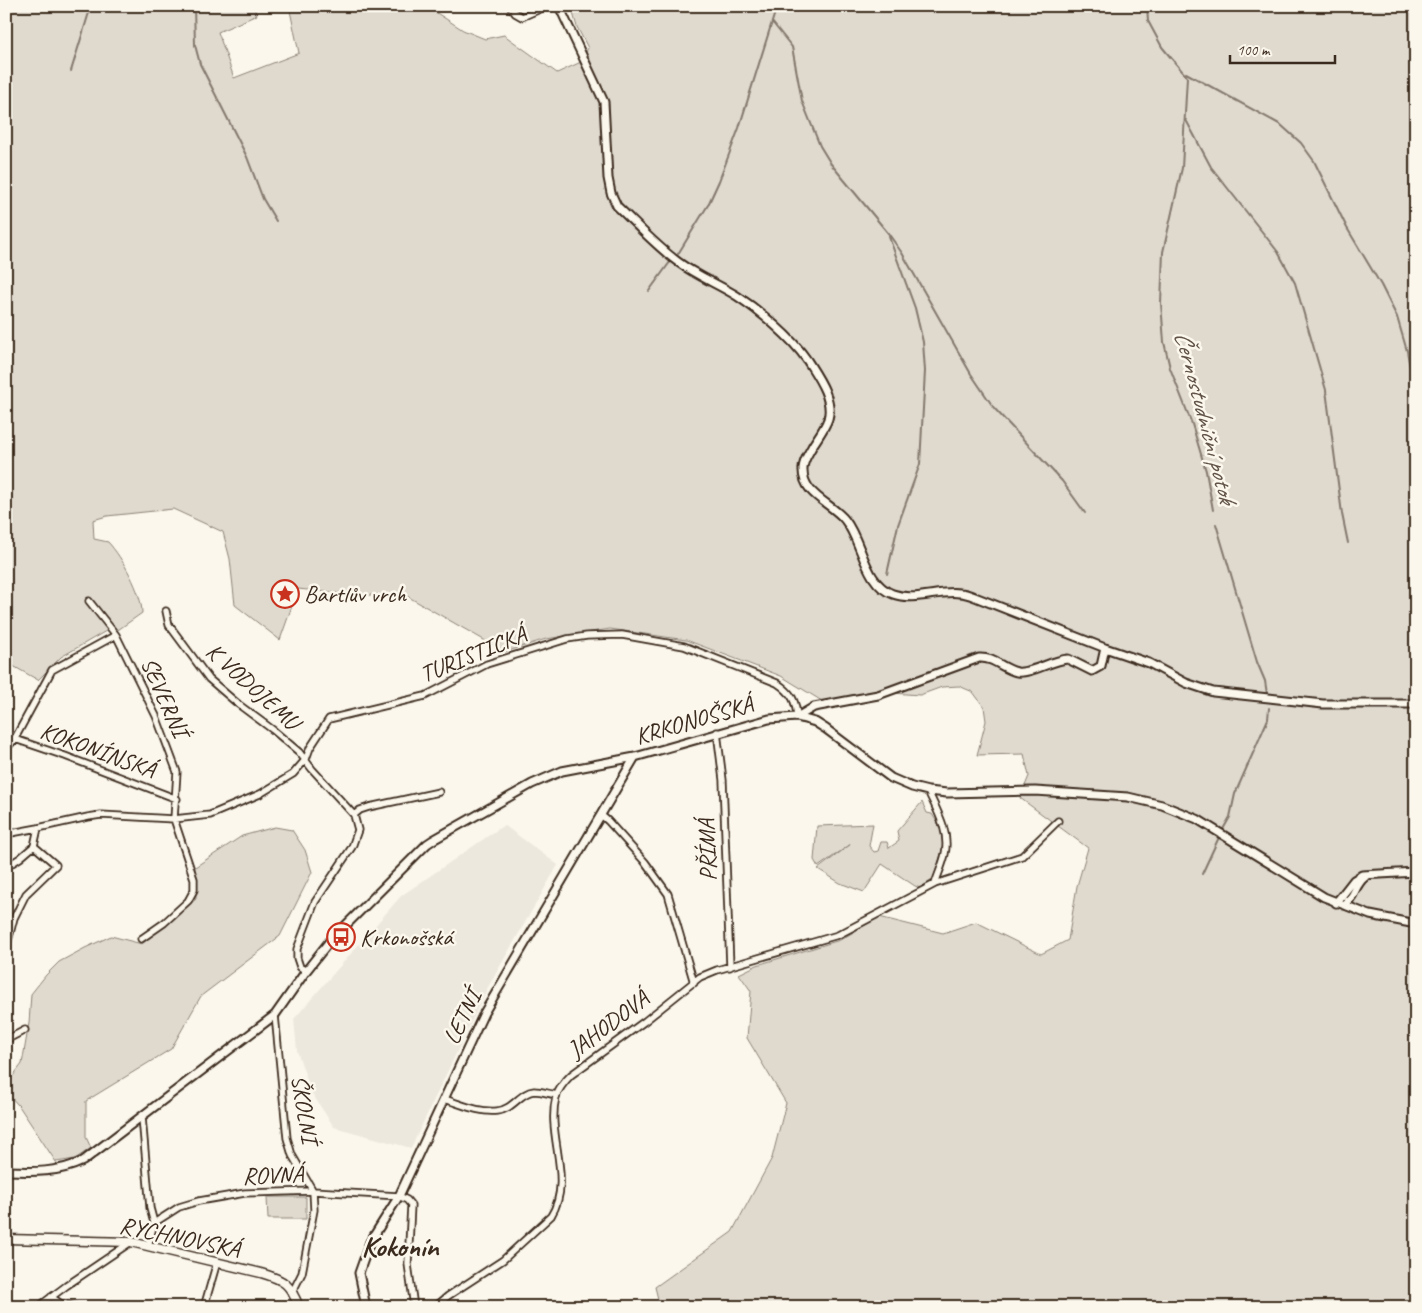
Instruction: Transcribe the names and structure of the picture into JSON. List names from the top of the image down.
{
  "streets": {
    "main road": ["RYCHNOVSKÁ"],
    "street": [
      "TURISTICKÁ",
      "K VODOJEMU",
      "SEVERNÍ",
      "KRKONOŠSKÁ",
      "KOKONÍNSKÁ",
      "PŘÍMÁ",
      "LETNÍ",
      "JAHODOVÁ",
      "ŠKOLNÍ",
      "ROVNÁ"
    ]
  },
  "crossings": [
    ["TURISTICKÁ", "K VODOJEMU"],
    ["TURISTICKÁ", "SEVERNÍ"],
    ["TURISTICKÁ", "KRKONOŠSKÁ"],
    ["SEVERNÍ", "KOKONÍNSKÁ"],
    ["KRKONOŠSKÁ", "PŘÍMÁ"],
    ["KRKONOŠSKÁ", "LETNÍ"],
    ["KRKONOŠSKÁ", "ŠKOLNÍ"],
    ["PŘÍMÁ", "JAHODOVÁ"],
    ["LETNÍ", "ROVNÁ"],
    ["ŠKOLNÍ", "ROVNÁ"]
  ],
  "districts": ["Kokonín"],
  "water": ["Černostudniční potok"],
  "places": {
    "place": ["Bartlův vrch"],
    "bus stop": ["Krkonošská"]
  },
  "scale_bar": "100 m"
}
